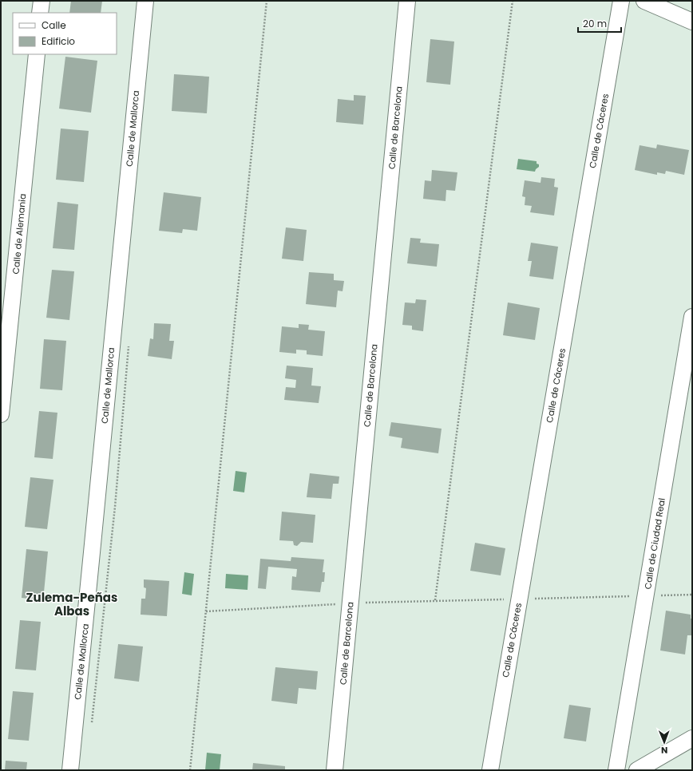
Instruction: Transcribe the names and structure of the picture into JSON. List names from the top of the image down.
{
  "streets": {
    "street": [
      "Calle de Barcelona",
      "Calle de Mallorca",
      "Calle de Cáceres",
      "Calle de Alemania",
      "Calle de Ciudad Real"
    ]
  },
  "districts": ["Zulema-Peñas Albas"],
  "legend": ["Calle", "Edificio"],
  "scale_bar": "20 m",
  "north": "bottom"
}
